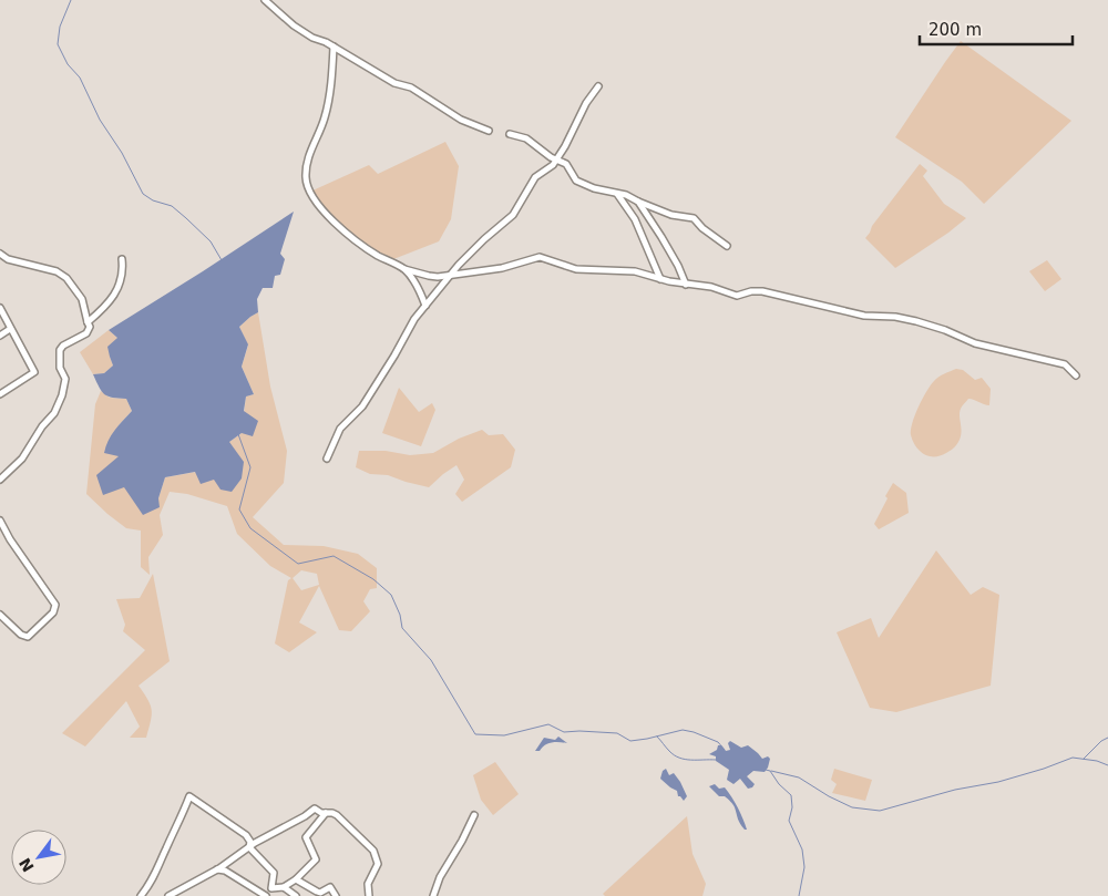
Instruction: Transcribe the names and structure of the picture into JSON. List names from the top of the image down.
{
  "scale_bar": "200 m",
  "north": "bottom left"
}
